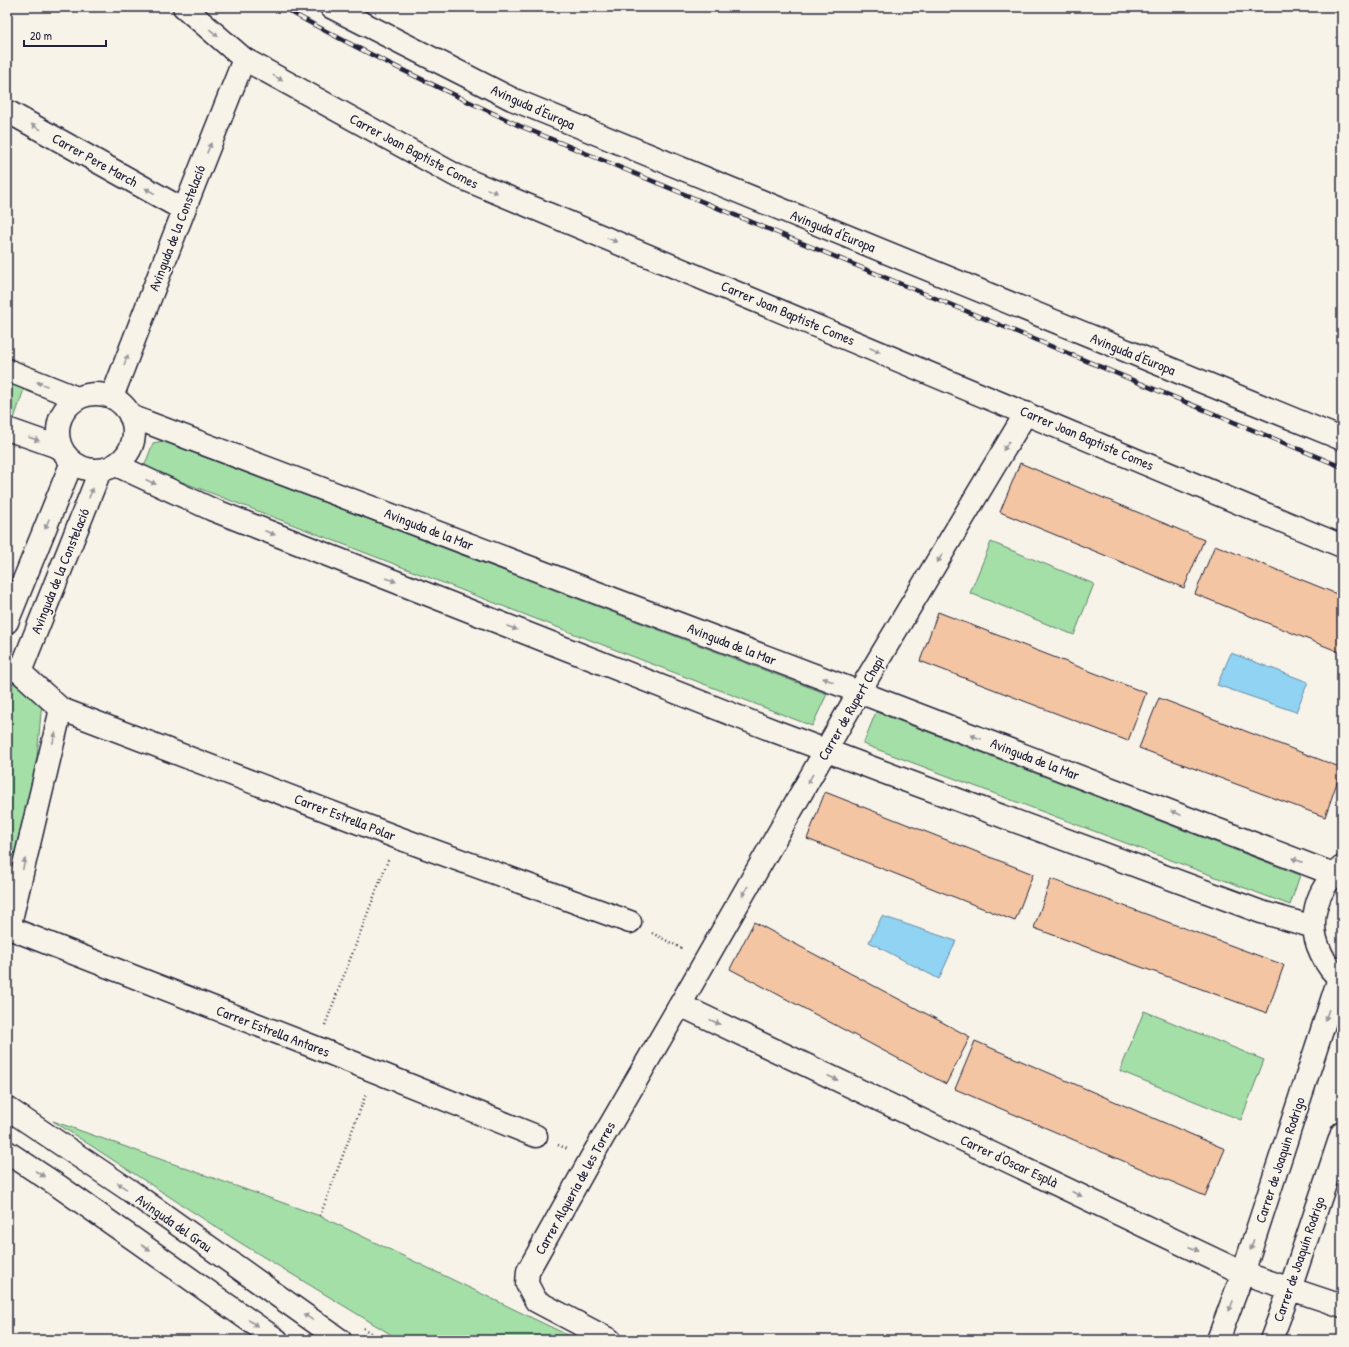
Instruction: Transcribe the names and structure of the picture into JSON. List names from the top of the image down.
{
  "streets": {
    "street": [
      "Avinguda d'Europa",
      "Carrer Joan Baptiste Comes",
      "Carrer Pere March",
      "Avinguda de la Constelació",
      "Avinguda de la Mar",
      "Carrer de Rupert Chapí",
      "Carrer Estrella Polar",
      "Carrer Estrella Antares",
      "Carrer de Joaquin Rodrigo",
      "Carrer d'Oscar Esplà",
      "Carrer Alqueria de les Torres",
      "Avinguda del Grau",
      "Carrer de Joaquín Rodrigo"
    ]
  },
  "crossings": [
    ["Carrer Joan Baptiste Comes", "Avinguda de la Constelació"],
    ["Carrer Joan Baptiste Comes", "Carrer de Rupert Chapí"],
    ["Carrer Pere March", "Avinguda de la Constelació"],
    ["Avinguda de la Constelació", "Avinguda de la Mar"],
    ["Avinguda de la Constelació", "Carrer Estrella Polar"],
    ["Avinguda de la Mar", "Carrer de Rupert Chapí"],
    ["Carrer de Rupert Chapí", "Carrer d'Oscar Esplà"],
    ["Carrer de Rupert Chapí", "Carrer Alqueria de les Torres"],
    ["Carrer de Joaquin Rodrigo", "Carrer d'Oscar Esplà"],
    ["Carrer d'Oscar Esplà", "Carrer Alqueria de les Torres"],
    ["Carrer d'Oscar Esplà", "Carrer de Joaquín Rodrigo"]
  ],
  "one_way": [
    "Carrer Joan Baptiste Comes",
    "Carrer Pere March",
    "Carrer de Rupert Chapí",
    "Carrer de Joaquin Rodrigo",
    "Carrer d'Oscar Esplà"
  ],
  "scale_bar": "20 m"
}
